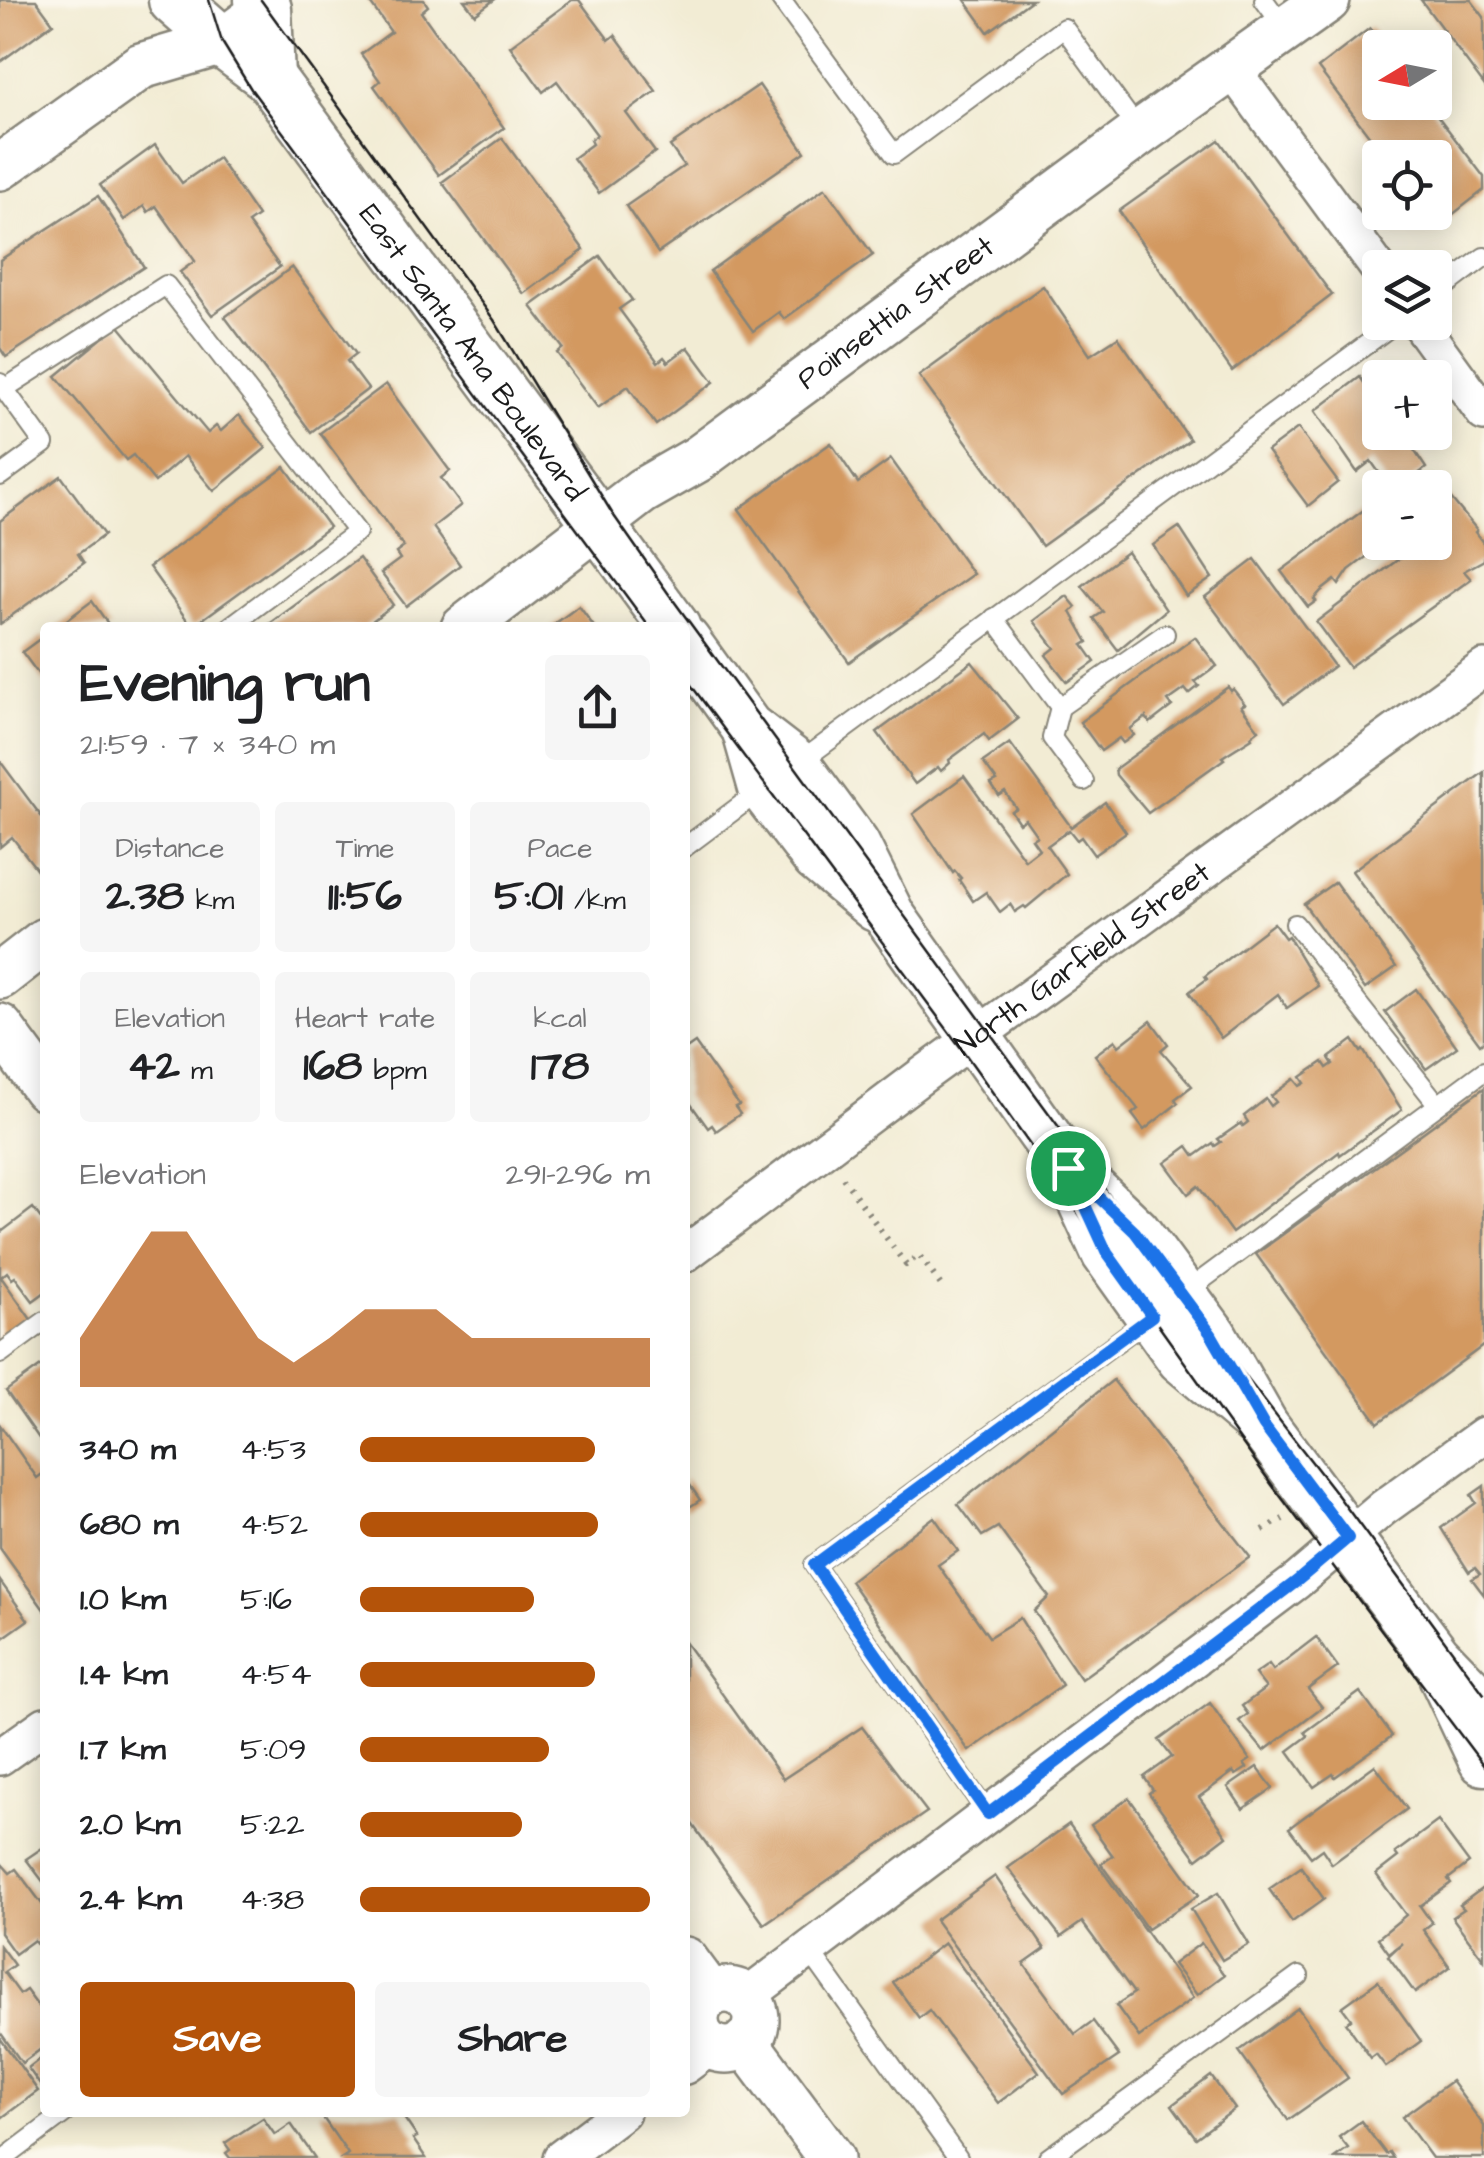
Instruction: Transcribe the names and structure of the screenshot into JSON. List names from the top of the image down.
{
  "streets": {
    "main road": ["East Santa Ana Boulevard"],
    "street": ["Poinsettia Street", "North Garfield Street"]
  },
  "crossings": [
    ["Poinsettia Street", "East Santa Ana Boulevard"]
  ],
  "north": "left",
  "page": {
    "map_buttons": ["+", "−"],
    "heading": ["Evening run", "21:59 · 7 × 340 m"],
    "stats": [
      ["Distance", "2.38 km"],
      ["Time", "11:56"],
      ["Pace", "5:01 /km"],
      ["Elevation", "42 m"],
      ["Heart rate", "168 bpm"],
      ["kcal", "178"]
    ],
    "chart": ["Elevation", "291–296 m"],
    "list": [
      {
        "name": "340 m",
        "note": "4:53"
      },
      {
        "name": "680 m",
        "note": "4:52"
      },
      {
        "name": "1.0 km",
        "note": "5:16"
      },
      {
        "name": "1.4 km",
        "note": "4:54"
      },
      {
        "name": "1.7 km",
        "note": "5:09"
      },
      {
        "name": "2.0 km",
        "note": "5:22"
      },
      {
        "name": "2.4 km",
        "note": "4:38"
      }
    ],
    "buttons": ["Save", "Share"]
  }
}
